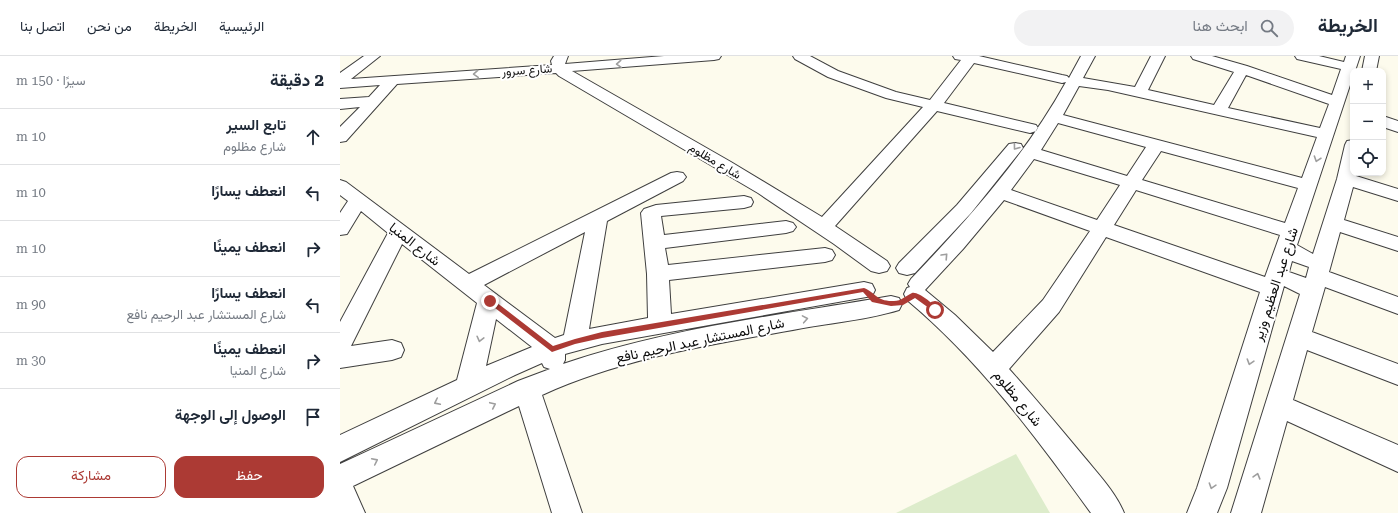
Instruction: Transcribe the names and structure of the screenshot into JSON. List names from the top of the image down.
{
  "streets": {
    "street": [
      "شارع سرور",
      "شارع مظلوم",
      "شارع المنيا",
      "شارع عبد العظيم وزير",
      "شارع المستشار عبد الرحيم نافع"
    ]
  },
  "crossings": [
    ["شارع سرور", "شارع مظلوم"],
    ["شارع مظلوم", "شارع المستشار عبد الرحيم نافع"],
    ["شارع المنيا", "شارع المستشار عبد الرحيم نافع"]
  ],
  "page": {
    "header": "الخريطة",
    "search": "ابحث هنا",
    "nav": [
      "الرئيسية",
      "الخريطة",
      "من نحن",
      "اتصل بنا"
    ],
    "heading": ["2 دقيقة", "سيرًا · 150 m"],
    "map_buttons": ["+", "−"],
    "list": [
      ["تابع السير", "شارع مظلوم", "10 m"],
      ["انعطف يسارًا", "10 m"],
      ["انعطف يمينًا", "10 m"],
      ["انعطف يسارًا", "شارع المستشار عبد الرحيم نافع", "90 m"],
      ["انعطف يمينًا", "شارع المنيا", "30 m"],
      "الوصول إلى الوجهة"
    ],
    "buttons": ["حفظ", "مشاركة"]
  }
}
